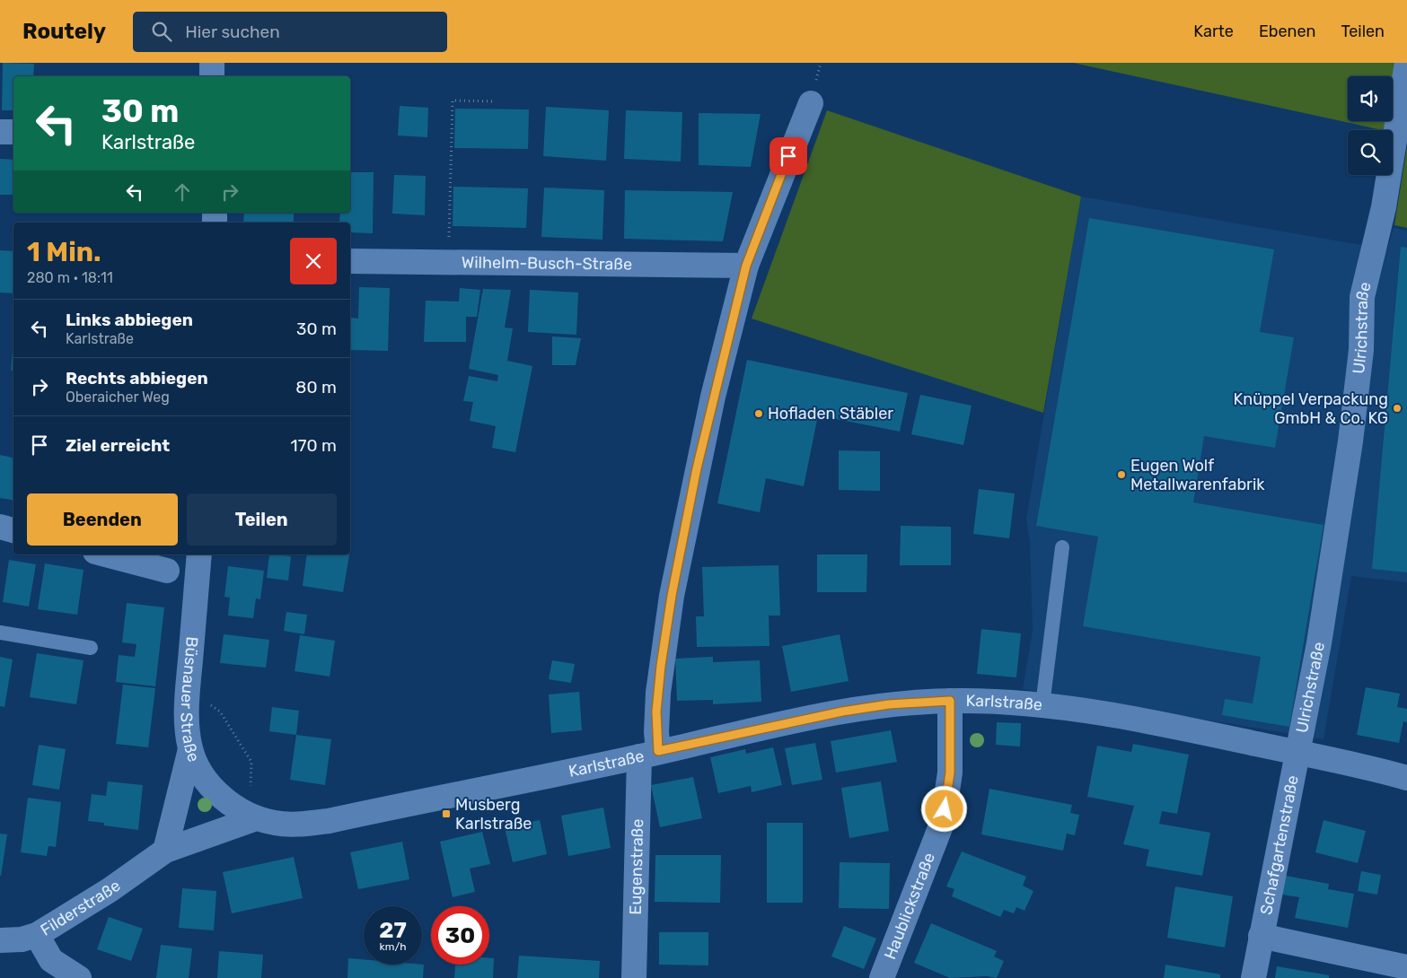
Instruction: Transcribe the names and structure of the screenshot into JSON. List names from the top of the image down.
{
  "streets": {
    "street": [
      "Wilhelm-Busch-Straße",
      "Ulrichstraße",
      "Büsnauer Straße",
      "Karlstraße",
      "Schafgartenstraße",
      "Eugenstraße",
      "Haublickstraße",
      "Filderstraße"
    ]
  },
  "crossings": [
    ["Wilhelm-Busch-Straße", "Eugenstraße"],
    ["Ulrichstraße", "Karlstraße"],
    ["Ulrichstraße", "Schafgartenstraße"],
    ["Büsnauer Straße", "Karlstraße"],
    ["Büsnauer Straße", "Filderstraße"],
    ["Karlstraße", "Schafgartenstraße"],
    ["Karlstraße", "Eugenstraße"],
    ["Karlstraße", "Haublickstraße"],
    ["Karlstraße", "Filderstraße"]
  ],
  "places": {
    "other": ["Knüppel Verpackung GmbH & Co. KG", "Hofladen Stäbler", "Eugen Wolf Metallwarenfabrik"],
    "transit": ["Musberg Karlstraße"]
  },
  "page": {
    "header": "Routely",
    "search": "Hier suchen",
    "nav": ["Karte", "Ebenen", "Teilen"],
    "turn": ["30 m", "Karlstraße"],
    "heading": ["1 Min.", "280 m · 18:11"],
    "list": [
      {
        "name": "Links abbiegen",
        "note": "Karlstraße",
        "value": "30 m"
      },
      {
        "name": "Rechts abbiegen",
        "note": "Oberaicher Weg",
        "value": "80 m"
      },
      {
        "name": "Ziel erreicht",
        "value": "170 m"
      }
    ],
    "buttons": ["Beenden", "Teilen"],
    "speed": "27 km/h",
    "limit": "30"
  }
}
